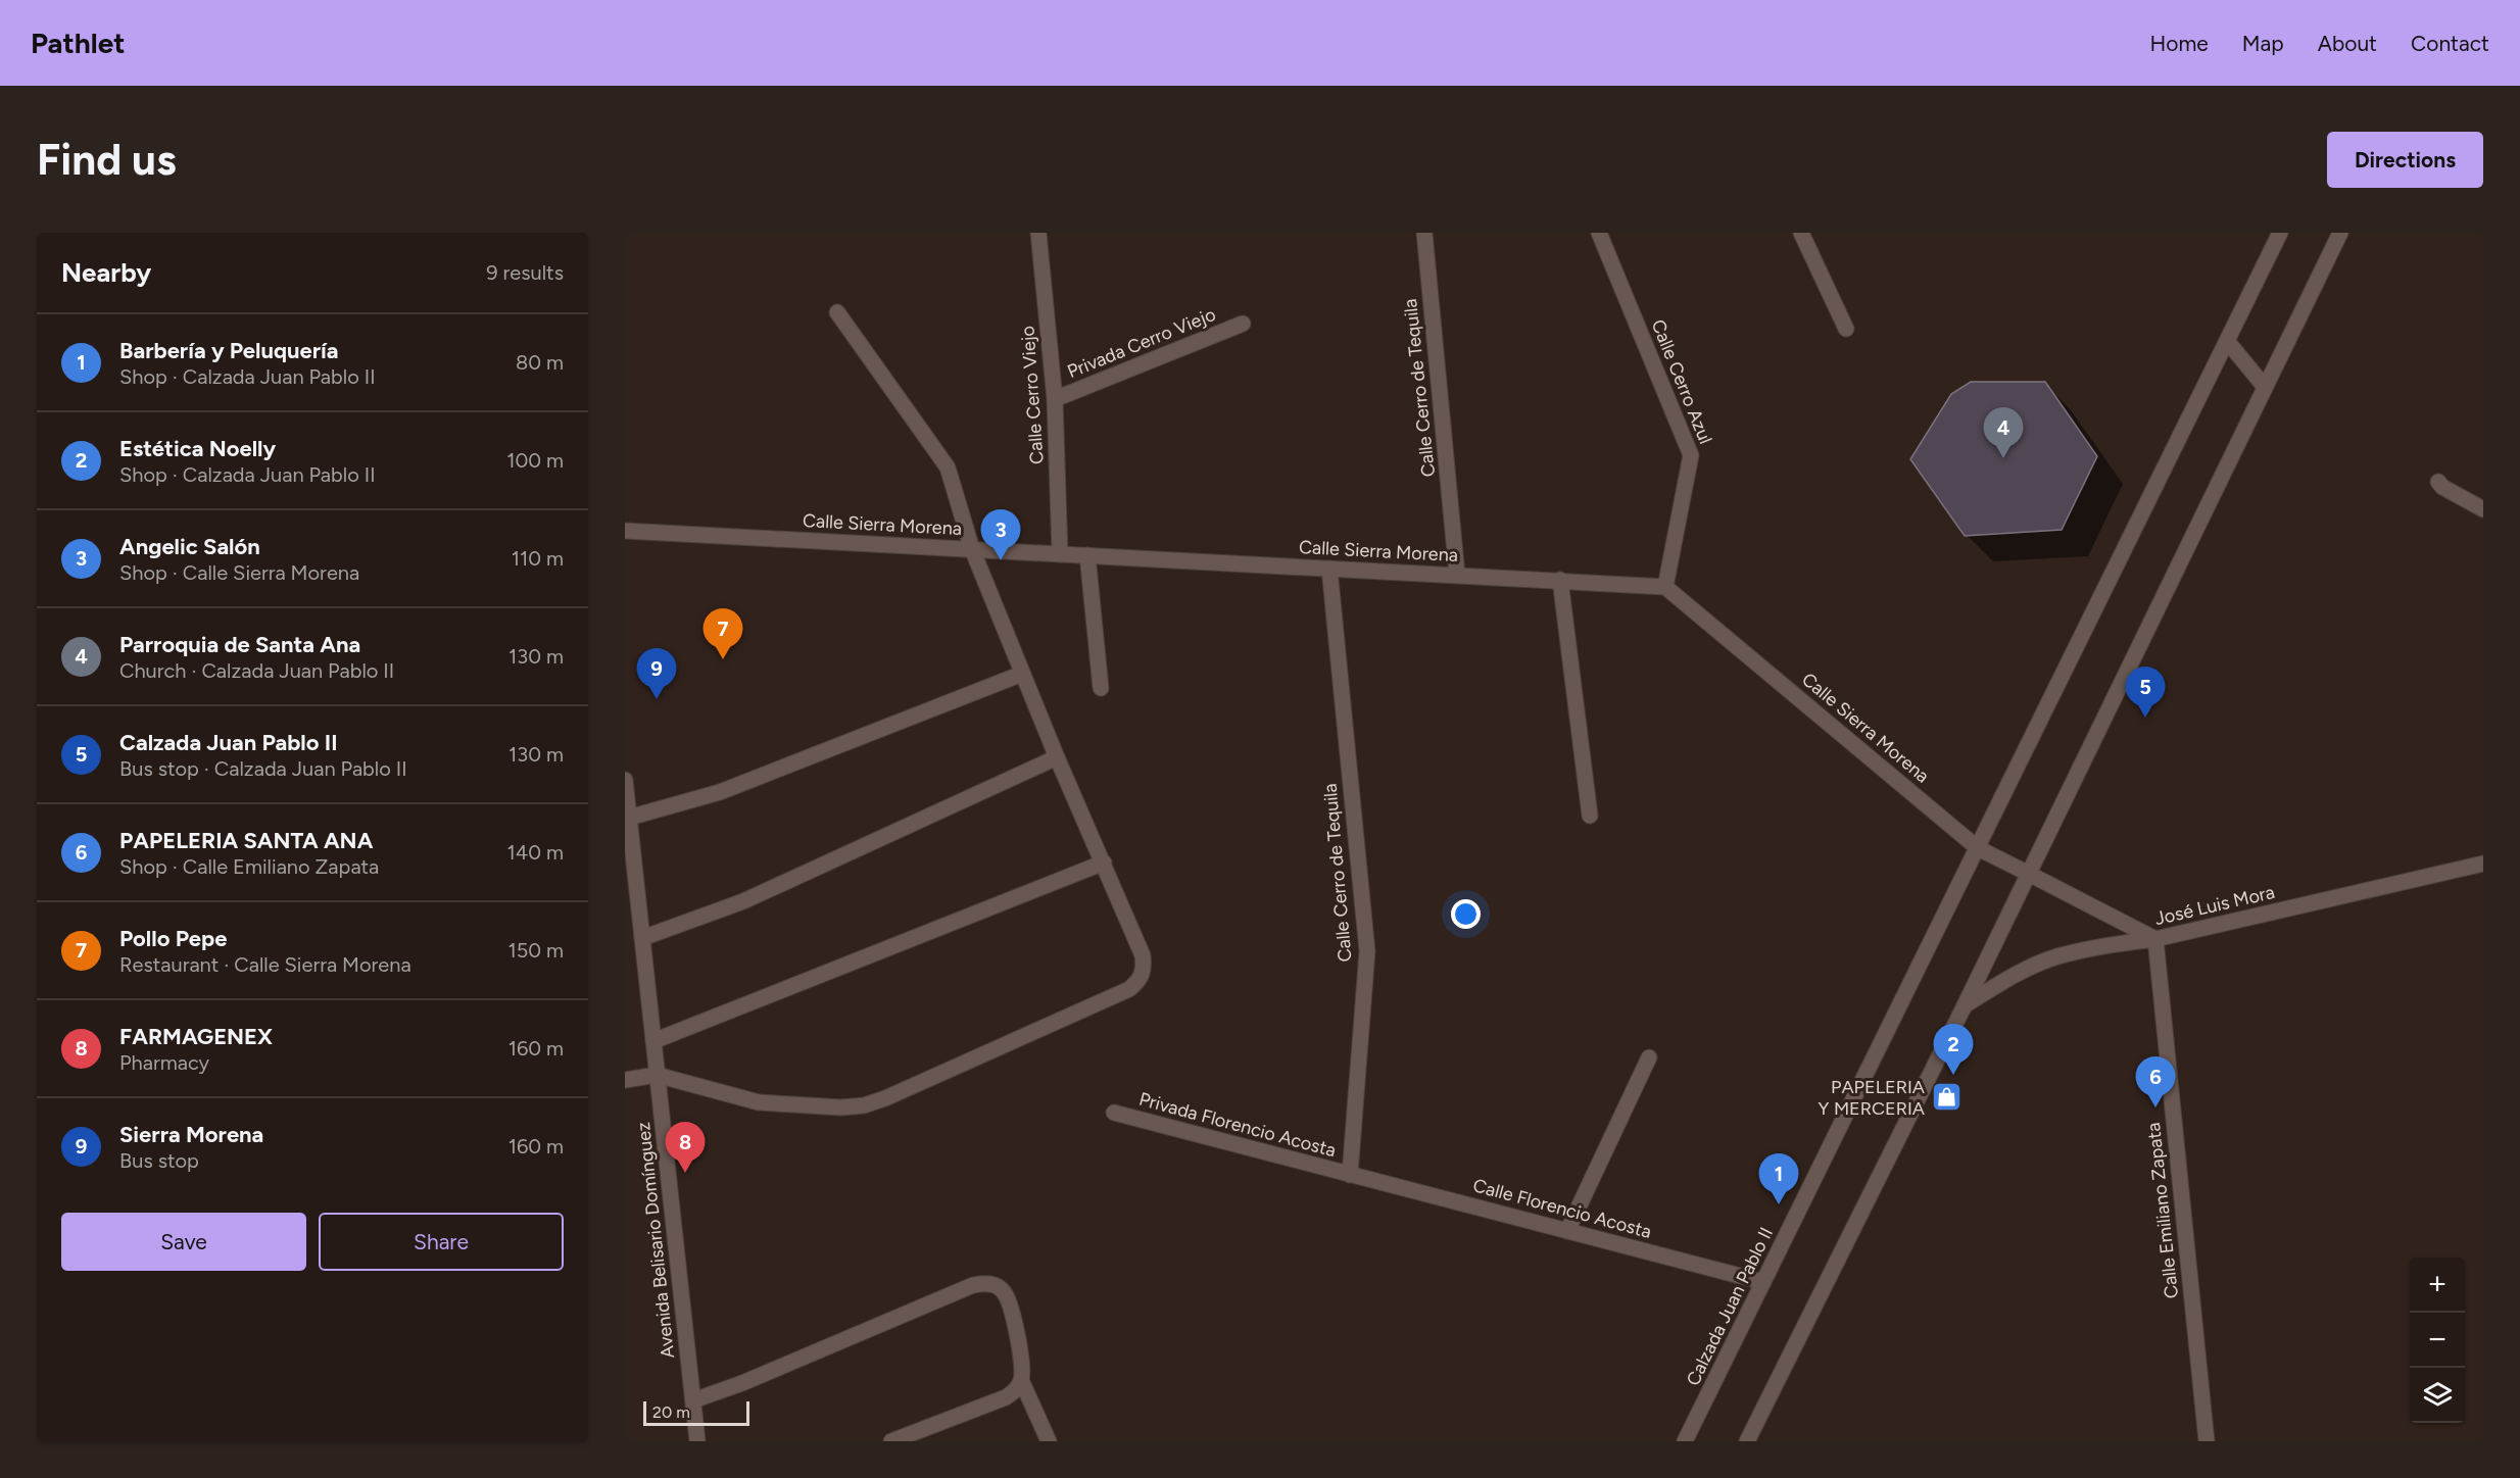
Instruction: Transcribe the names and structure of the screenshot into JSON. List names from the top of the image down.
{
  "streets": {
    "street": [
      "Privada Cerro Viejo",
      "Calle Cerro Azul",
      "Calle Cerro de Tequila",
      "Calle Cerro Viejo",
      "Calle Sierra Morena",
      "José Luis Mora",
      "Privada Florencio Acosta",
      "Calle Florencio Acosta",
      "Calle Emiliano Zapata",
      "Avenida Belisario Domínguez",
      "Calzada Juan Pablo II"
    ]
  },
  "crossings": [
    ["Privada Cerro Viejo", "Calle Cerro Viejo"],
    ["Calle Cerro Azul", "Calle Sierra Morena"],
    ["Calle Cerro de Tequila", "Calle Sierra Morena"],
    ["Calle Cerro de Tequila", "Privada Florencio Acosta"],
    ["Calle Cerro de Tequila", "Calle Florencio Acosta"],
    ["Calle Cerro Viejo", "Calle Sierra Morena"],
    ["Calle Sierra Morena", "José Luis Mora"],
    ["Calle Sierra Morena", "Calle Emiliano Zapata"],
    ["Calle Sierra Morena", "Calzada Juan Pablo II"],
    ["José Luis Mora", "Calle Emiliano Zapata"],
    ["Privada Florencio Acosta", "Calle Florencio Acosta"],
    ["Calle Florencio Acosta", "Calzada Juan Pablo II"]
  ],
  "places": {
    "shop": ["PAPELERIA Y MERCERIA"]
  },
  "scale_bar": "20 m",
  "page": {
    "header": "Pathlet",
    "nav": [
      "Home",
      "Map",
      "About",
      "Contact"
    ],
    "buttons": [
      "Directions",
      ["Save", "Share"]
    ],
    "title": "Find us",
    "heading": ["Nearby", "9 results"],
    "list": [
      {
        "mark": "1",
        "name": "Barbería y Peluquería",
        "note": "Shop · Calzada Juan Pablo II",
        "value": "80 m"
      },
      {
        "mark": "2",
        "name": "Estética Noelly",
        "note": "Shop · Calzada Juan Pablo II",
        "value": "100 m"
      },
      {
        "mark": "3",
        "name": "Angelic Salón",
        "note": "Shop · Calle Sierra Morena",
        "value": "110 m"
      },
      {
        "mark": "4",
        "name": "Parroquia de Santa Ana",
        "note": "Church · Calzada Juan Pablo II",
        "value": "130 m"
      },
      {
        "mark": "5",
        "name": "Calzada Juan Pablo II",
        "note": "Bus stop · Calzada Juan Pablo II",
        "value": "130 m"
      },
      {
        "mark": "6",
        "name": "PAPELERIA SANTA ANA",
        "note": "Shop · Calle Emiliano Zapata",
        "value": "140 m"
      },
      {
        "mark": "7",
        "name": "Pollo Pepe",
        "note": "Restaurant · Calle Sierra Morena",
        "value": "150 m"
      },
      {
        "mark": "8",
        "name": "FARMAGENEX",
        "note": "Pharmacy",
        "value": "160 m"
      },
      {
        "mark": "9",
        "name": "Sierra Morena",
        "note": "Bus stop",
        "value": "160 m"
      }
    ],
    "pins": [
      "4",
      "3",
      "7",
      "9",
      "5",
      "2",
      "6",
      "8",
      "1"
    ],
    "map_buttons": ["+", "−"],
    "scale": "20 m"
  }
}
